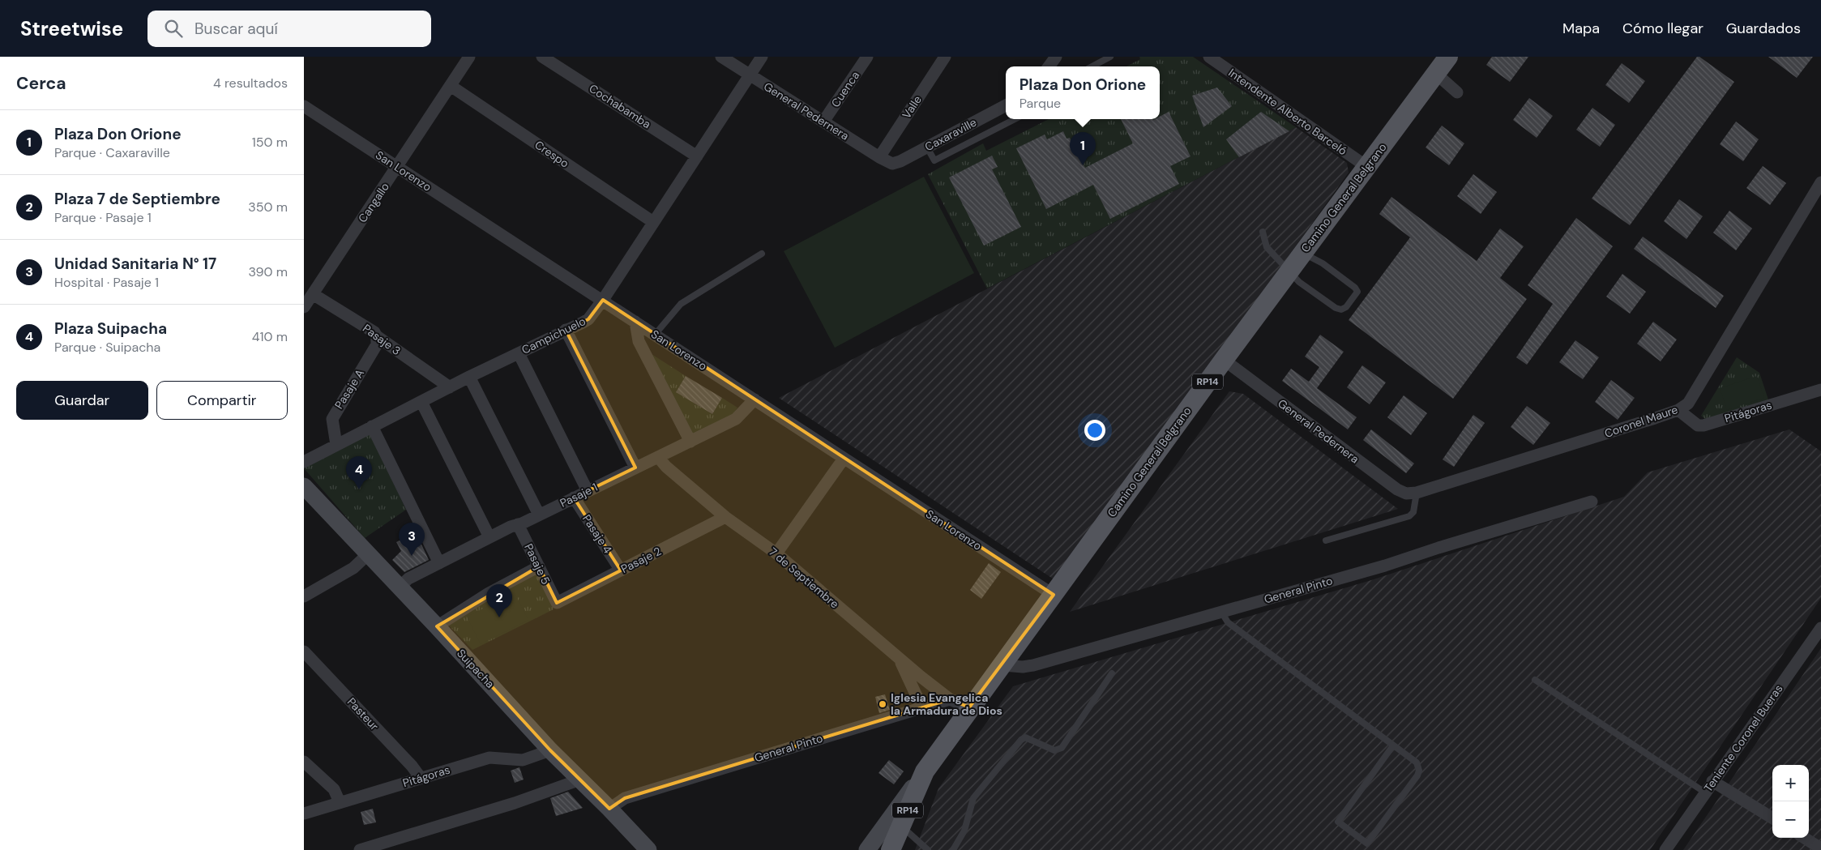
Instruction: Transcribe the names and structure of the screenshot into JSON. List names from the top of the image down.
{
  "streets": {
    "main road": ["Camino General Belgrano", "RP14"],
    "street": [
      "Cuenca",
      "Cochabamba",
      "Valle",
      "General Pedernera",
      "Intendente Alberto Barceló",
      "Caxaraville",
      "Crespo",
      "San Lorenzo",
      "Cangallo",
      "Campichuelo",
      "Pasaje 3",
      "Pasaje A",
      "Pitágoras",
      "Coronel Maure",
      "Pasaje 1",
      "Pasaje 4",
      "Pasaje 2",
      "Pasaje 5",
      "7 de Septiembre",
      "General Pinto",
      "Suipacha",
      "Pasteur",
      "Teniente Coronel Bueras"
    ]
  },
  "crossings": [
    ["Cuenca", "General Pedernera"],
    ["Cochabamba", "Campichuelo"],
    ["Valle", "General Pedernera"],
    ["General Pedernera", "Caxaraville"],
    ["General Pedernera", "Camino General Belgrano"],
    ["General Pedernera", "Campichuelo"],
    ["General Pedernera", "Coronel Maure"],
    ["Intendente Alberto Barceló", "Camino General Belgrano"],
    ["Crespo", "Cangallo"],
    ["Crespo", "Campichuelo"],
    ["San Lorenzo", "Camino General Belgrano"],
    ["San Lorenzo", "Cangallo"],
    ["San Lorenzo", "Campichuelo"],
    ["San Lorenzo", "Pasaje 1"],
    ["Camino General Belgrano", "RP14"],
    ["Camino General Belgrano", "General Pinto"],
    ["Cangallo", "Pasaje 3"],
    ["Campichuelo", "Pasaje 3"],
    ["Campichuelo", "Pasaje A"],
    ["Pasaje 3", "Pasaje A"],
    ["Pitágoras", "Coronel Maure"],
    ["Pitágoras", "Suipacha"],
    ["Pitágoras", "Pasteur"],
    ["Pasaje 1", "Pasaje 4"],
    ["Pasaje 1", "Pasaje 5"],
    ["Pasaje 1", "7 de Septiembre"],
    ["Pasaje 1", "Suipacha"],
    ["Pasaje 4", "Pasaje 2"],
    ["Pasaje 2", "Pasaje 5"],
    ["Pasaje 2", "7 de Septiembre"],
    ["7 de Septiembre", "General Pinto"],
    ["General Pinto", "Suipacha"]
  ],
  "places": ["Iglesia Evangelica la Armadura de Dios"],
  "page": {
    "header": "Streetwise",
    "search": "Buscar aquí",
    "nav": ["Mapa", "Cómo llegar", "Guardados"],
    "heading": ["Cerca", "4 resultados"],
    "popup": ["Plaza Don Orione", "Parque"],
    "list": [
      {
        "mark": "1",
        "name": "Plaza Don Orione",
        "note": "Parque · Caxaraville",
        "value": "150 m"
      },
      {
        "mark": "2",
        "name": "Plaza 7 de Septiembre",
        "note": "Parque · Pasaje 1",
        "value": "350 m"
      },
      {
        "mark": "3",
        "name": "Unidad Sanitaria N° 17",
        "note": "Hospital · Pasaje 1",
        "value": "390 m"
      },
      {
        "mark": "4",
        "name": "Plaza Suipacha",
        "note": "Parque · Suipacha",
        "value": "410 m"
      }
    ],
    "pins": [
      "1",
      "4",
      "3",
      "2"
    ],
    "buttons": ["Guardar", "Compartir"],
    "map_buttons": ["+", "−"]
  }
}
